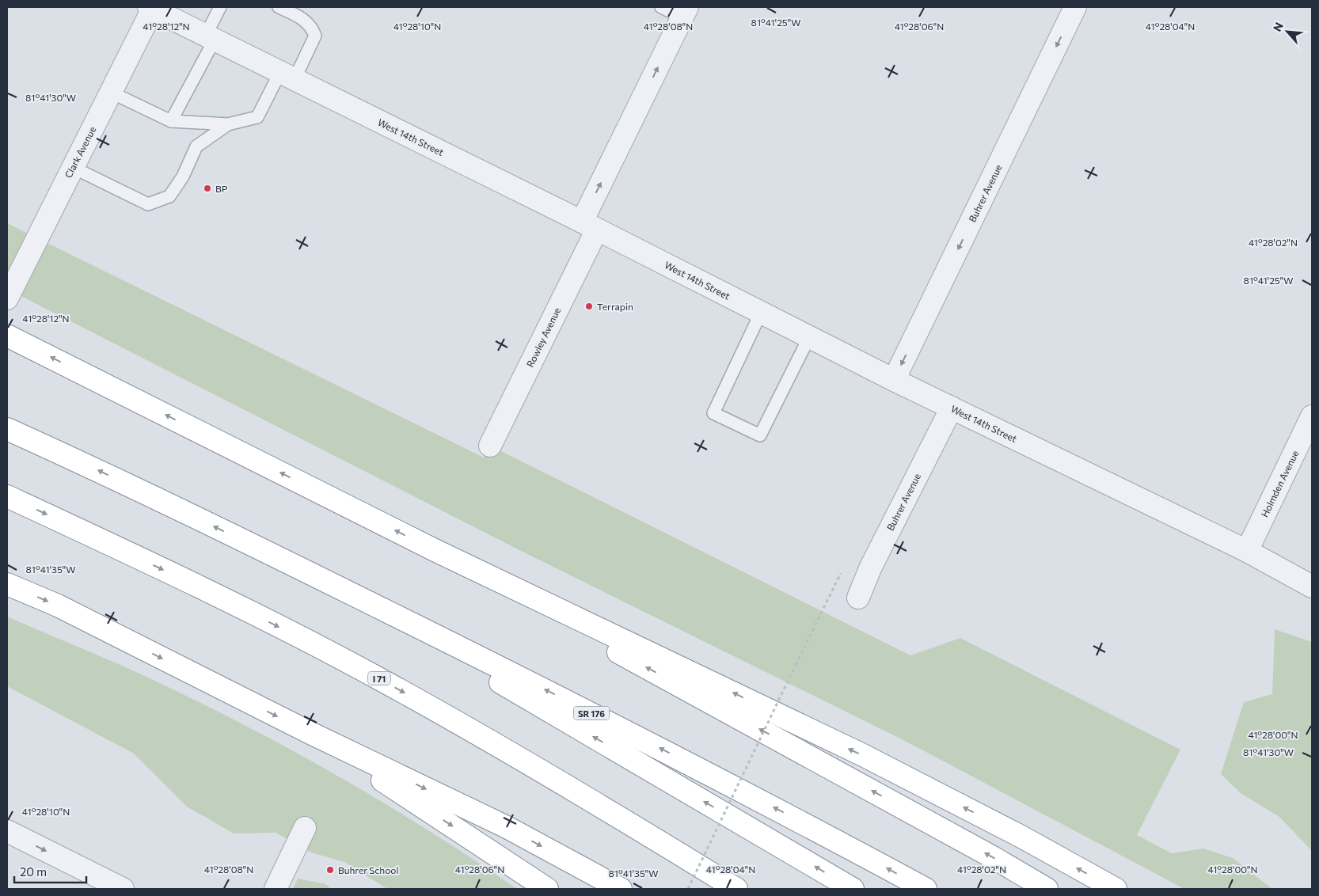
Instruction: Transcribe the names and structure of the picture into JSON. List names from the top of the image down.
{
  "streets": {
    "highway": ["I 71", "SR 176"],
    "street": [
      "West 14th Street",
      "Clark Avenue",
      "Buhrer Avenue",
      "Rowley Avenue",
      "Holmden Avenue"
    ]
  },
  "crossings": [
    ["West 14th Street", "Clark Avenue"],
    ["West 14th Street", "Buhrer Avenue"],
    ["West 14th Street", "Rowley Avenue"],
    ["West 14th Street", "Holmden Avenue"]
  ],
  "one_way": ["Buhrer Avenue", "Rowley Avenue"],
  "places": ["BP", "Terrapin", "Buhrer School"],
  "scale_bar": "20 m",
  "north": "top left",
  "coordinates": [
    "81°41'25\"W",
    "41°28'12\"N",
    "41°28'10\"N",
    "41°28'08\"N",
    "41°28'06\"N",
    "41°28'04\"N",
    "81°41'30\"W",
    "41°28'02\"N",
    "81°41'35\"W",
    "41°28'00\"N"
  ]
}
